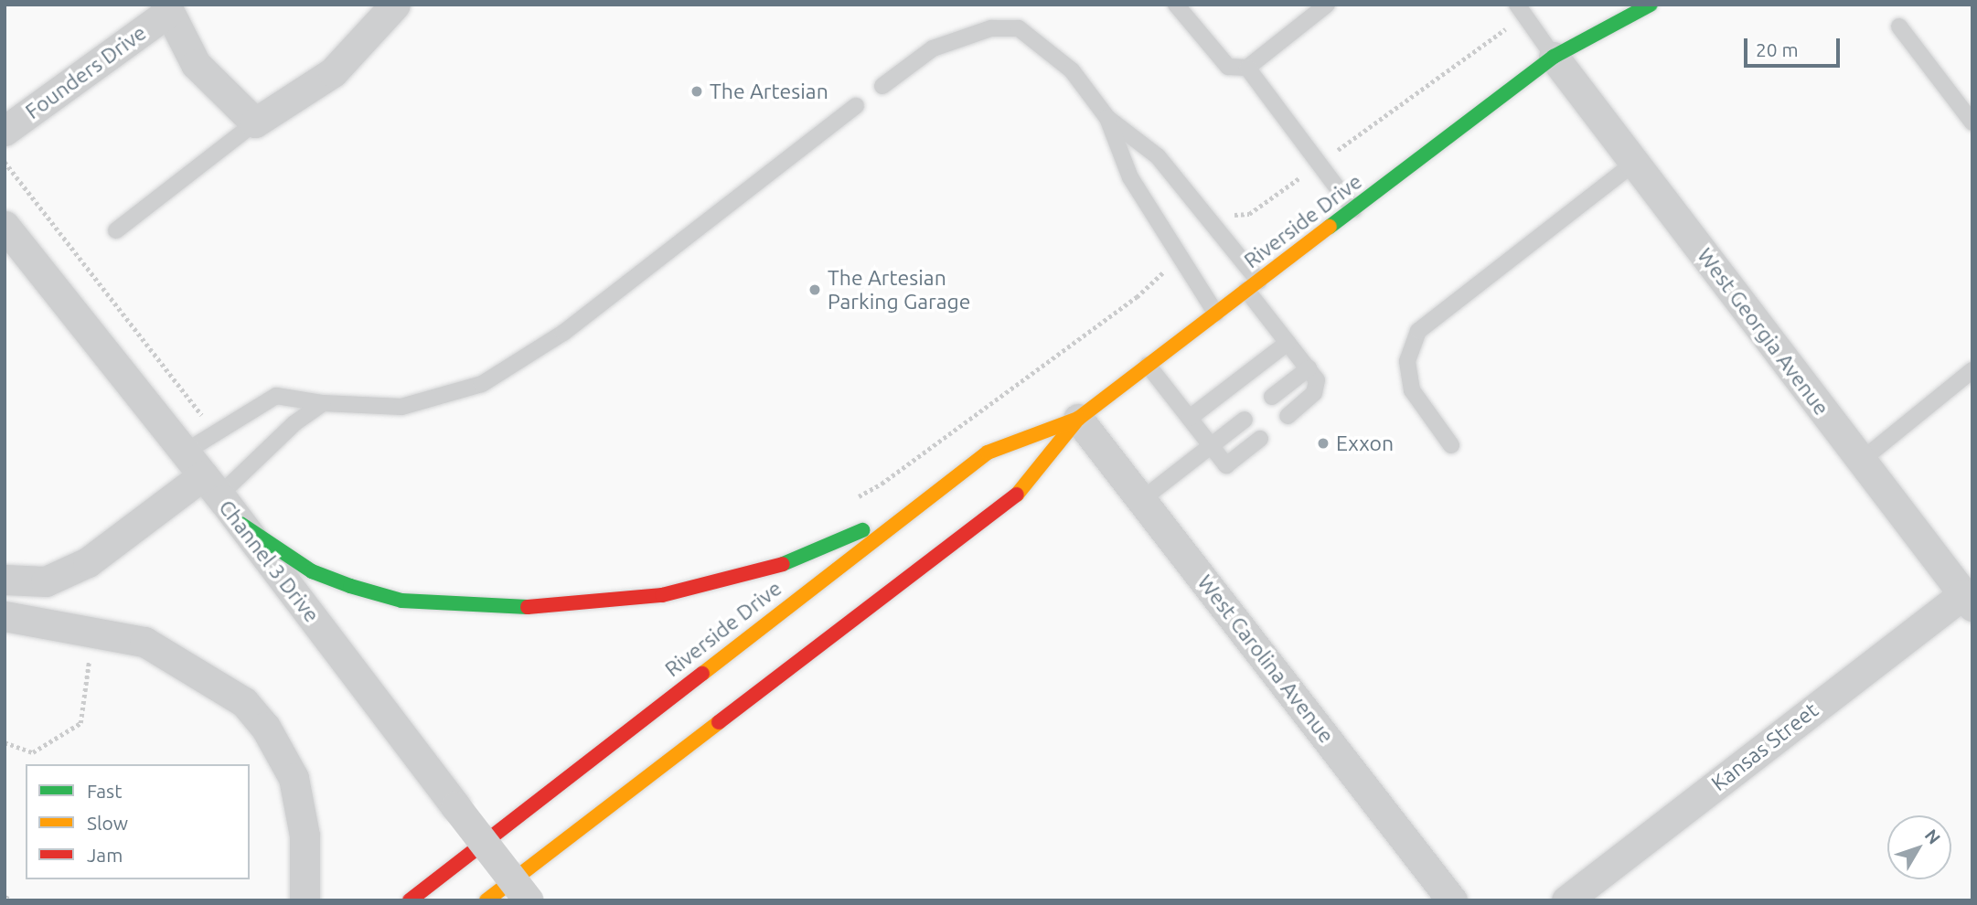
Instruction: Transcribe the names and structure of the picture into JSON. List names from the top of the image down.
{
  "streets": {
    "main road": ["Riverside Drive"],
    "street": [
      "Founders Drive",
      "West Georgia Avenue",
      "Channel 3 Drive",
      "West Carolina Avenue",
      "Kansas Street"
    ]
  },
  "crossings": [
    ["Riverside Drive", "West Georgia Avenue"],
    ["Riverside Drive", "West Carolina Avenue"],
    ["West Georgia Avenue", "Kansas Street"]
  ],
  "places": ["The Artesian", "The Artesian Parking Garage", "Exxon"],
  "legend": ["Fast", "Slow", "Jam"],
  "scale_bar": "20 m",
  "north": "top right"
}
